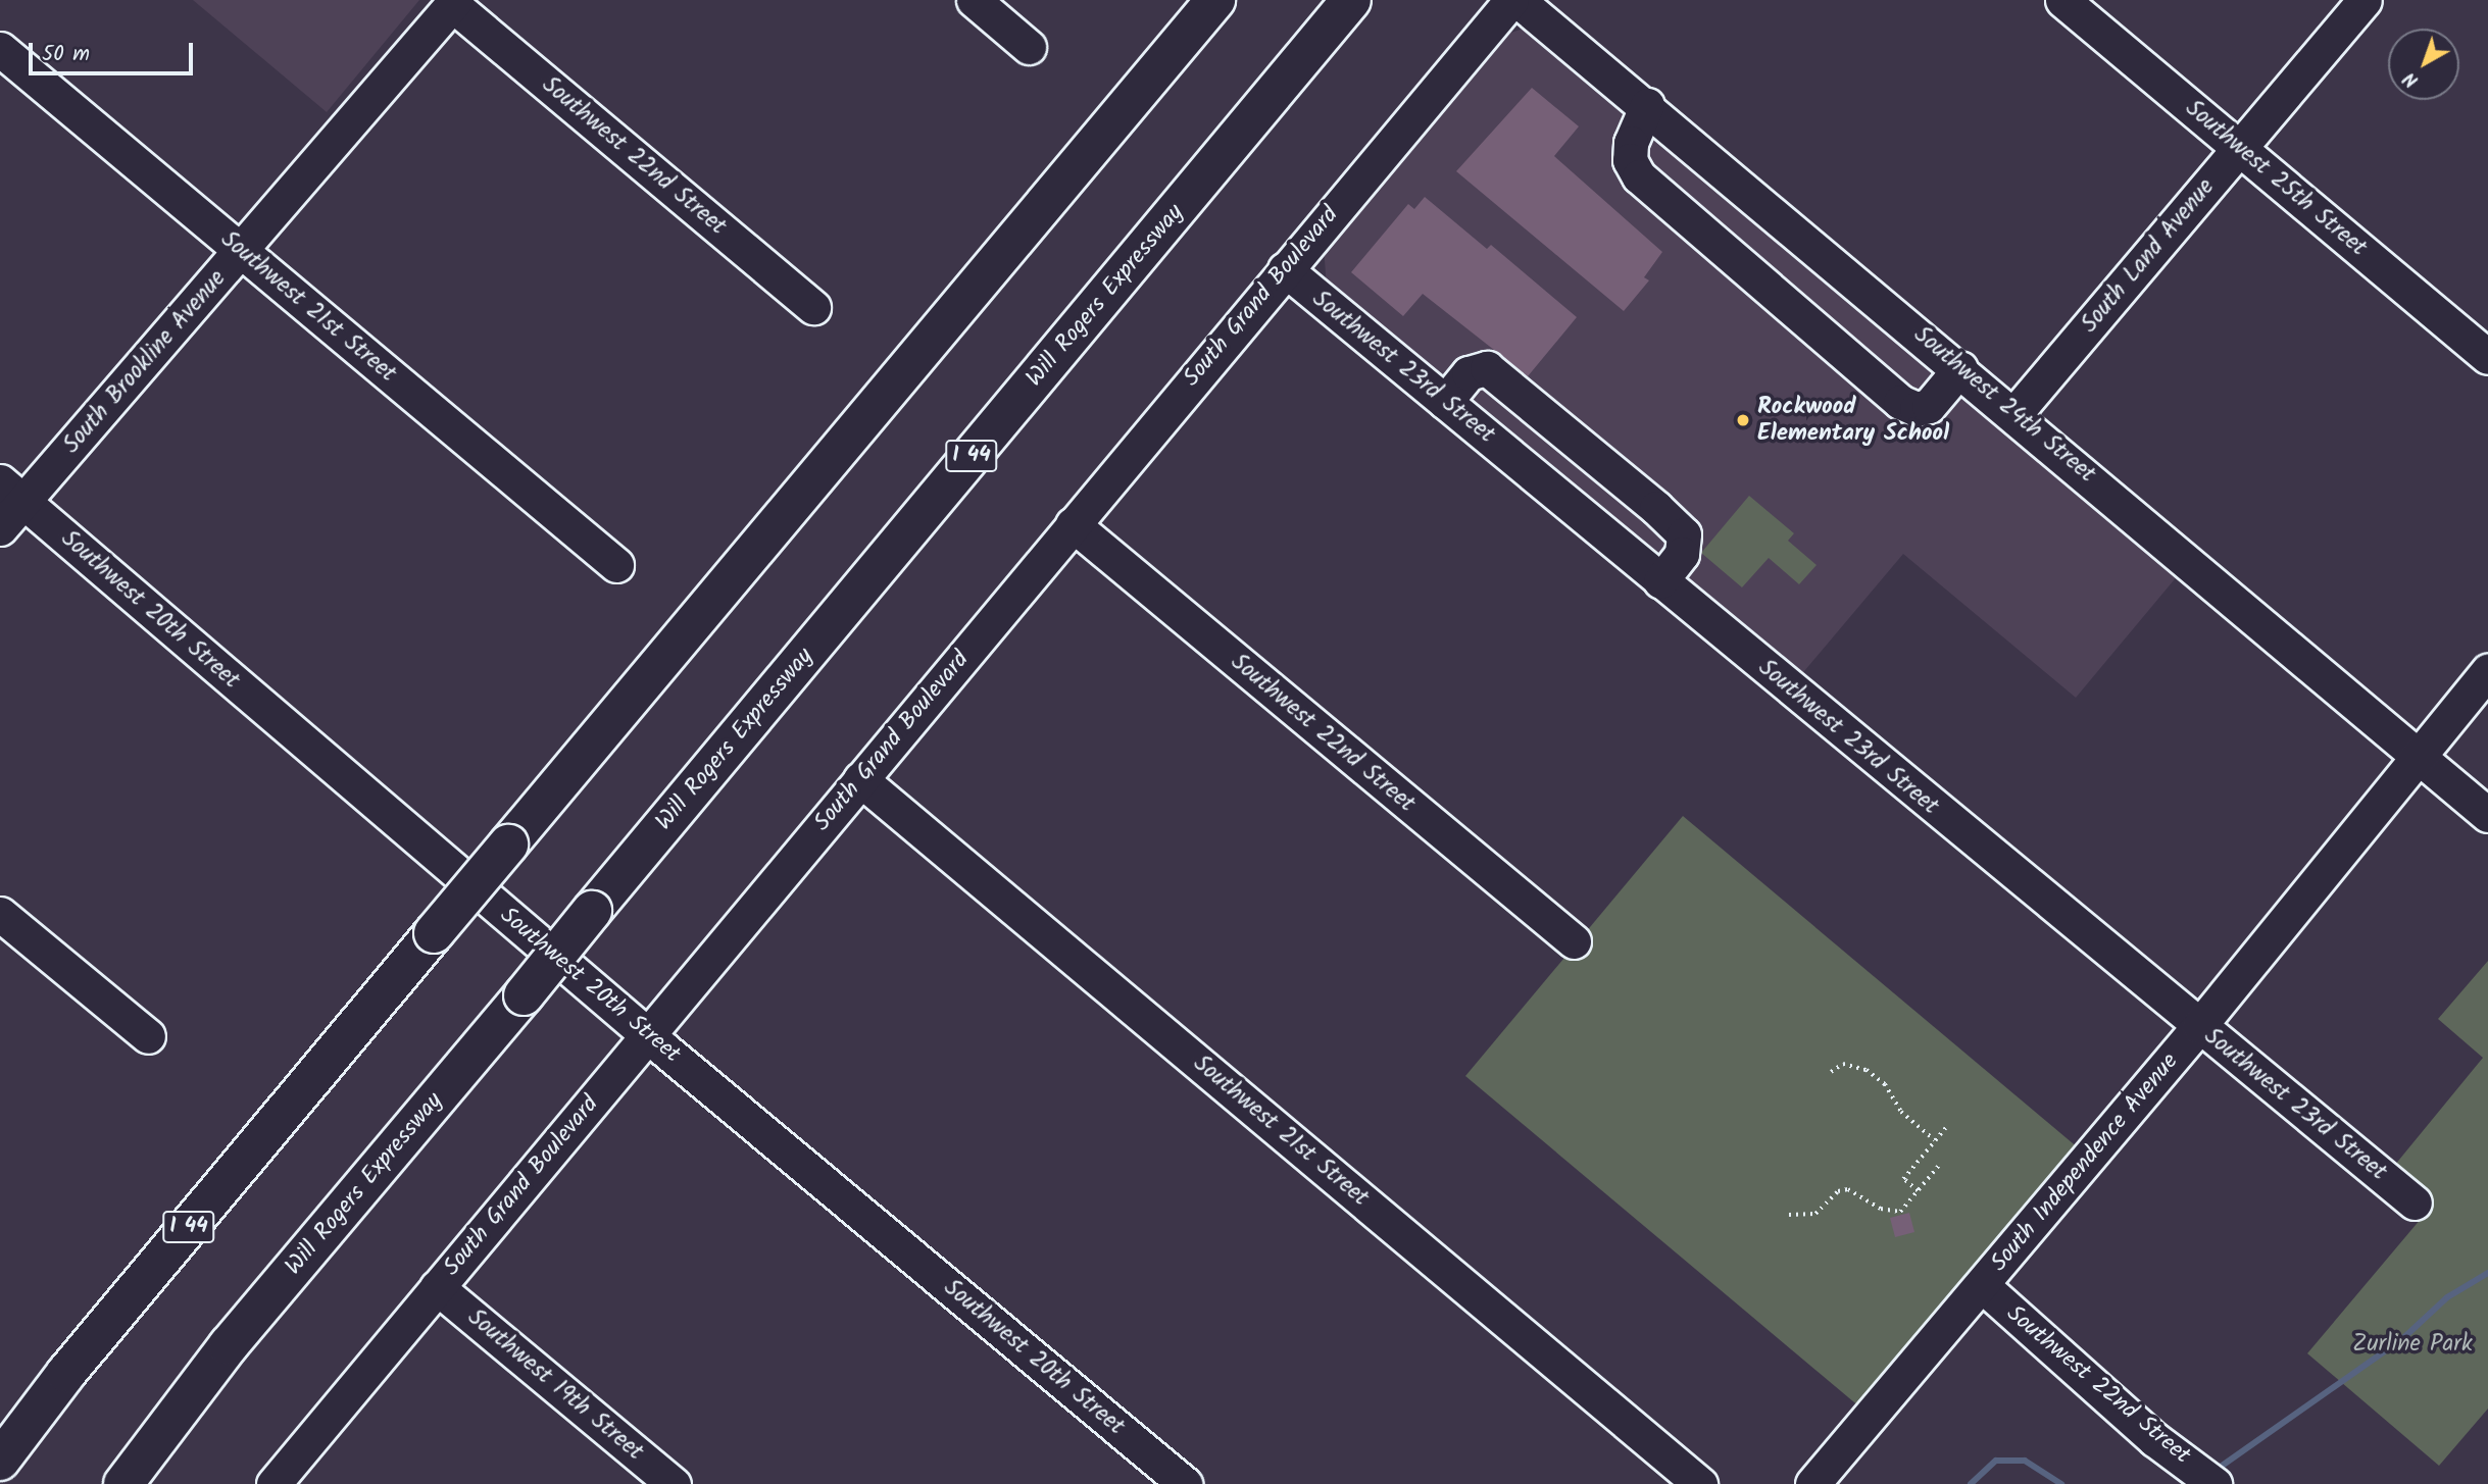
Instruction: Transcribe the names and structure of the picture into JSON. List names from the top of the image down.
{
  "streets": {
    "highway": ["Will Rogers Expressway", "I 44"],
    "street": [
      "Southwest 22nd Street",
      "Southwest 25th Street",
      "South Land Avenue",
      "South Grand Boulevard",
      "Southwest 21st Street",
      "South Brookline Avenue",
      "Southwest 23rd Street",
      "Southwest 24th Street",
      "Southwest 20th Street",
      "South Independence Avenue",
      "Southwest 19th Street"
    ]
  },
  "crossings": [
    ["Southwest 22nd Street", "South Grand Boulevard"],
    ["Southwest 22nd Street", "South Brookline Avenue"],
    ["Southwest 22nd Street", "South Independence Avenue"],
    ["Southwest 25th Street", "South Land Avenue"],
    ["South Land Avenue", "Southwest 24th Street"],
    ["South Grand Boulevard", "Southwest 21st Street"],
    ["South Grand Boulevard", "Southwest 23rd Street"],
    ["South Grand Boulevard", "Southwest 20th Street"],
    ["South Grand Boulevard", "Southwest 19th Street"],
    ["Southwest 21st Street", "South Brookline Avenue"],
    ["South Brookline Avenue", "Southwest 20th Street"],
    ["Southwest 23rd Street", "South Independence Avenue"],
    ["Southwest 24th Street", "South Independence Avenue"]
  ],
  "parks": ["Zurline Park"],
  "places": ["Rockwood Elementary School"],
  "scale_bar": "50 m",
  "north": "bottom left"
}
